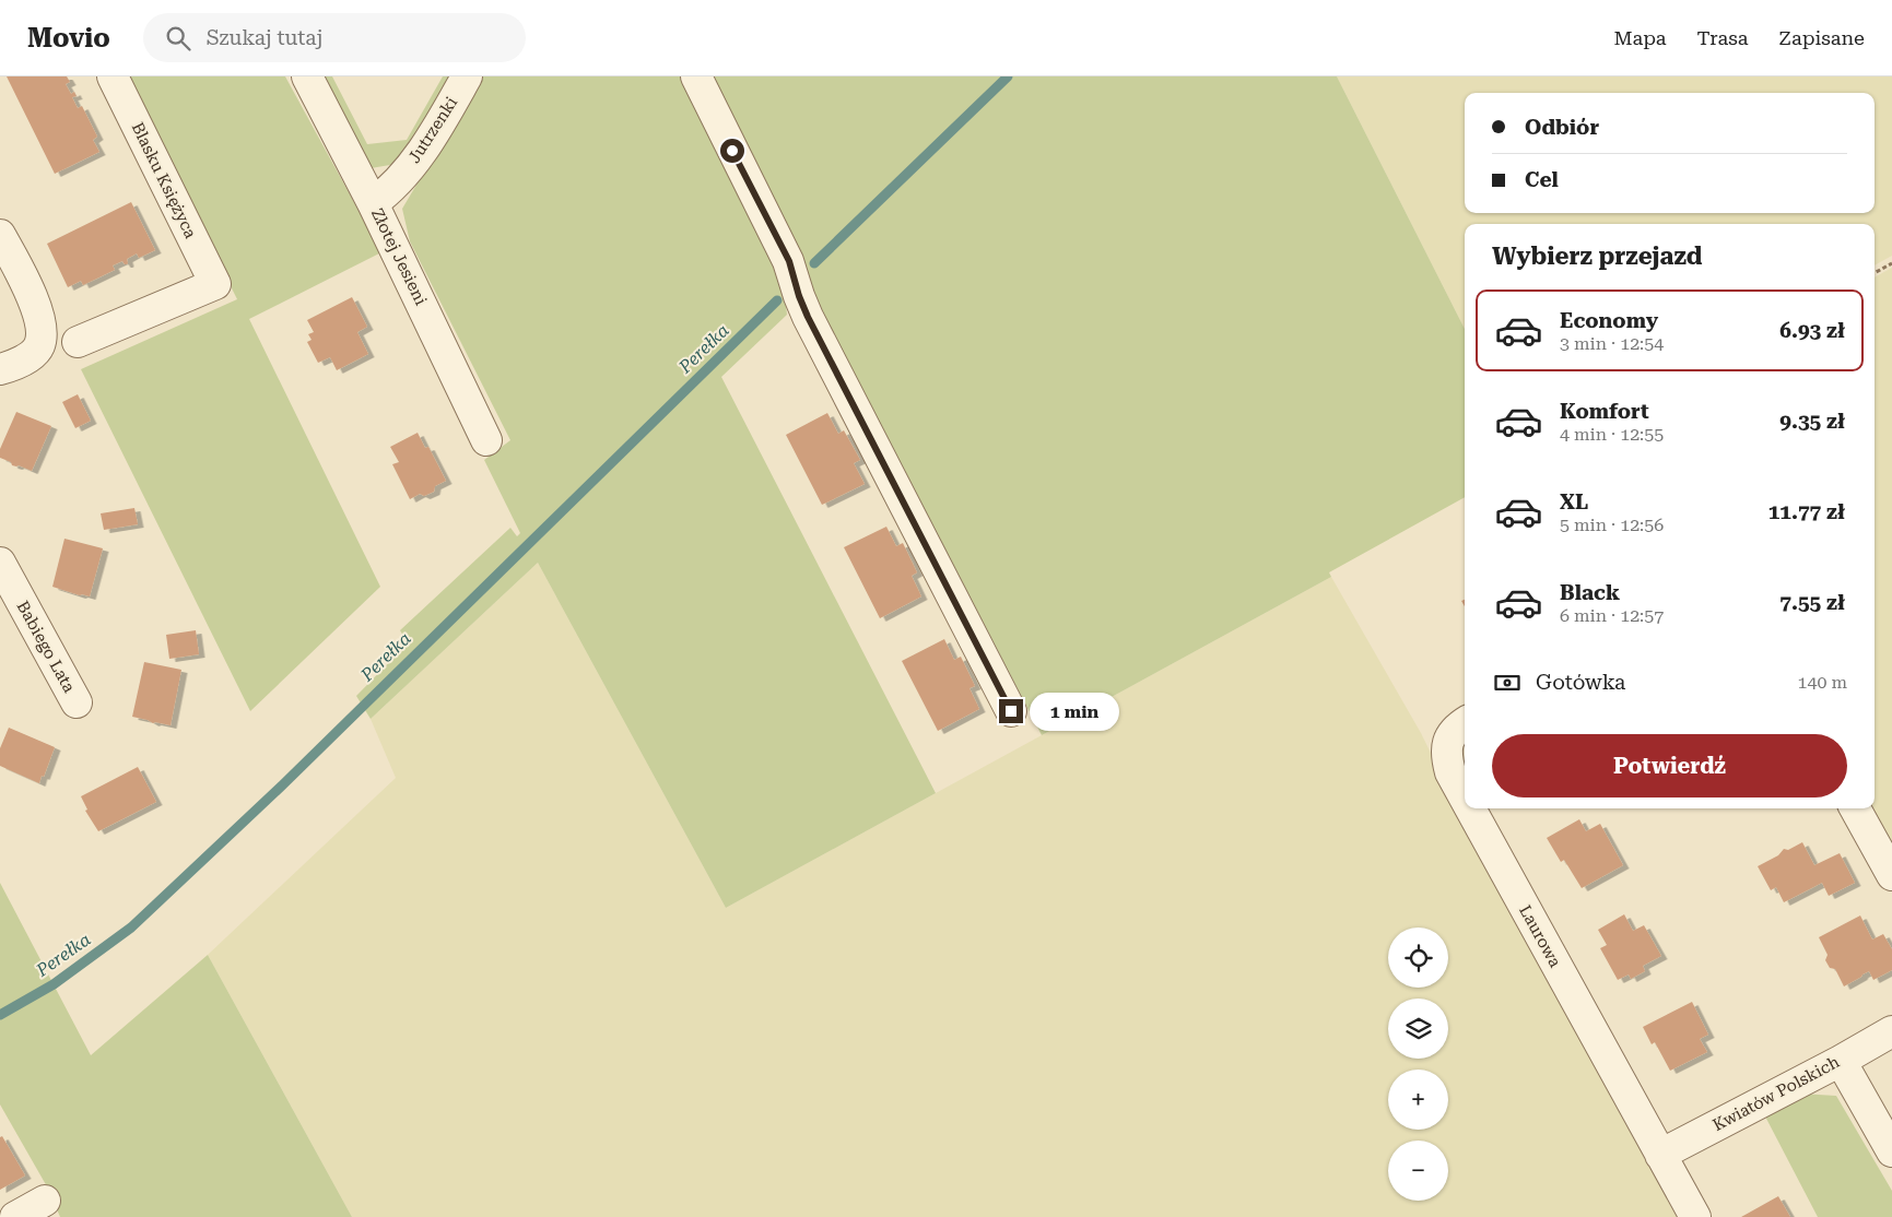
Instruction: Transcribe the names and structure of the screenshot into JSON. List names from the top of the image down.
{
  "streets": {
    "street": [
      "Jutrzenki",
      "Blasku Księżyca",
      "Złotej Jesieni",
      "Babiego Lata",
      "Laurowa",
      "Kwiatów Polskich"
    ]
  },
  "crossings": [
    ["Jutrzenki", "Złotej Jesieni"],
    ["Laurowa", "Kwiatów Polskich"]
  ],
  "water": ["Perełka"],
  "page": {
    "header": "Movio",
    "search": "Szukaj tutaj",
    "nav": ["Mapa", "Trasa", "Zapisane"],
    "banner": ["Odbiór", "Cel"],
    "heading": "Wybierz przejazd",
    "list": [
      {
        "name": "Economy",
        "note": "3 min · 12:54",
        "value": "6.93 zł"
      },
      {
        "name": "Komfort",
        "note": "4 min · 12:55",
        "value": "9.35 zł"
      },
      {
        "name": "XL",
        "note": "5 min · 12:56",
        "value": "11.77 zł"
      },
      {
        "name": "Black",
        "note": "6 min · 12:57",
        "value": "7.55 zł"
      }
    ],
    "pay": ["Gotówka", "140 m"],
    "bubble": "1 min",
    "buttons": "Potwierdź",
    "map_buttons": ["+", "−"]
  }
}
